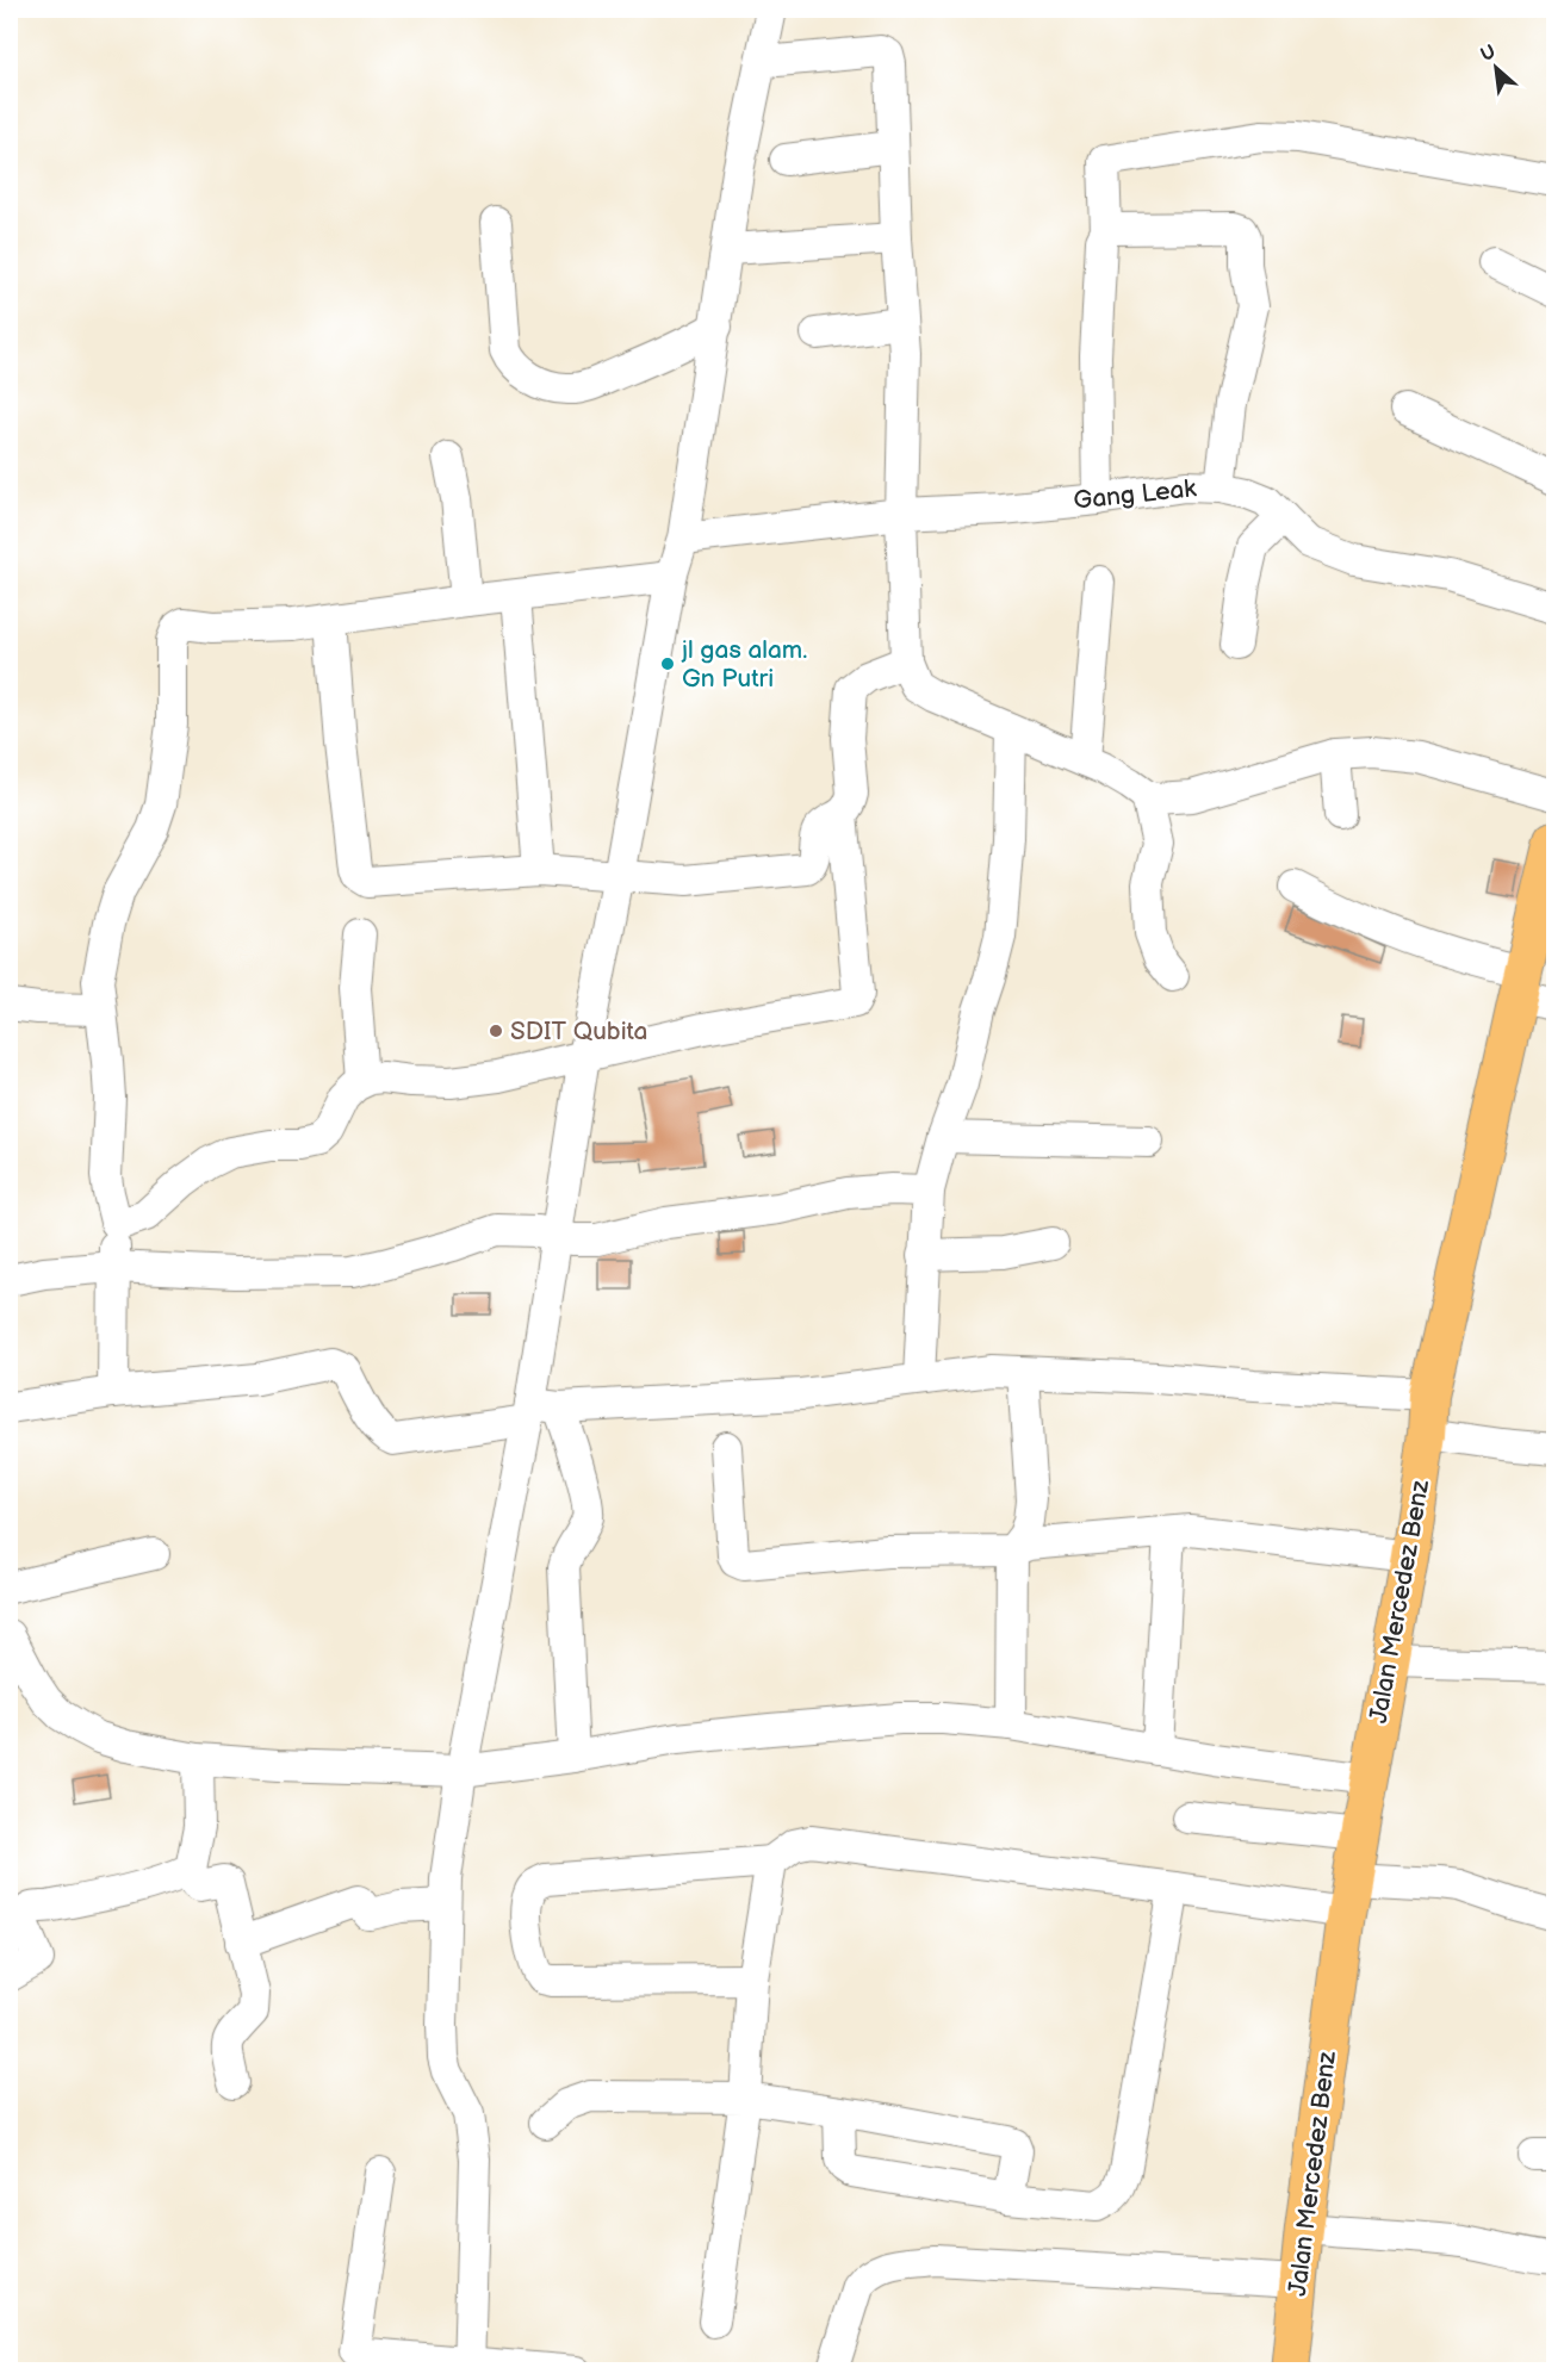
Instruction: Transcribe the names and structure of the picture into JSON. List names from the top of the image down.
{
  "streets": {
    "main road": ["Jalan Mercedez Benz"],
    "street": ["Gang Leak"]
  },
  "places": ["jl gas alam. Gn Putri", "SDIT Qubita"],
  "north": "top left"
}
